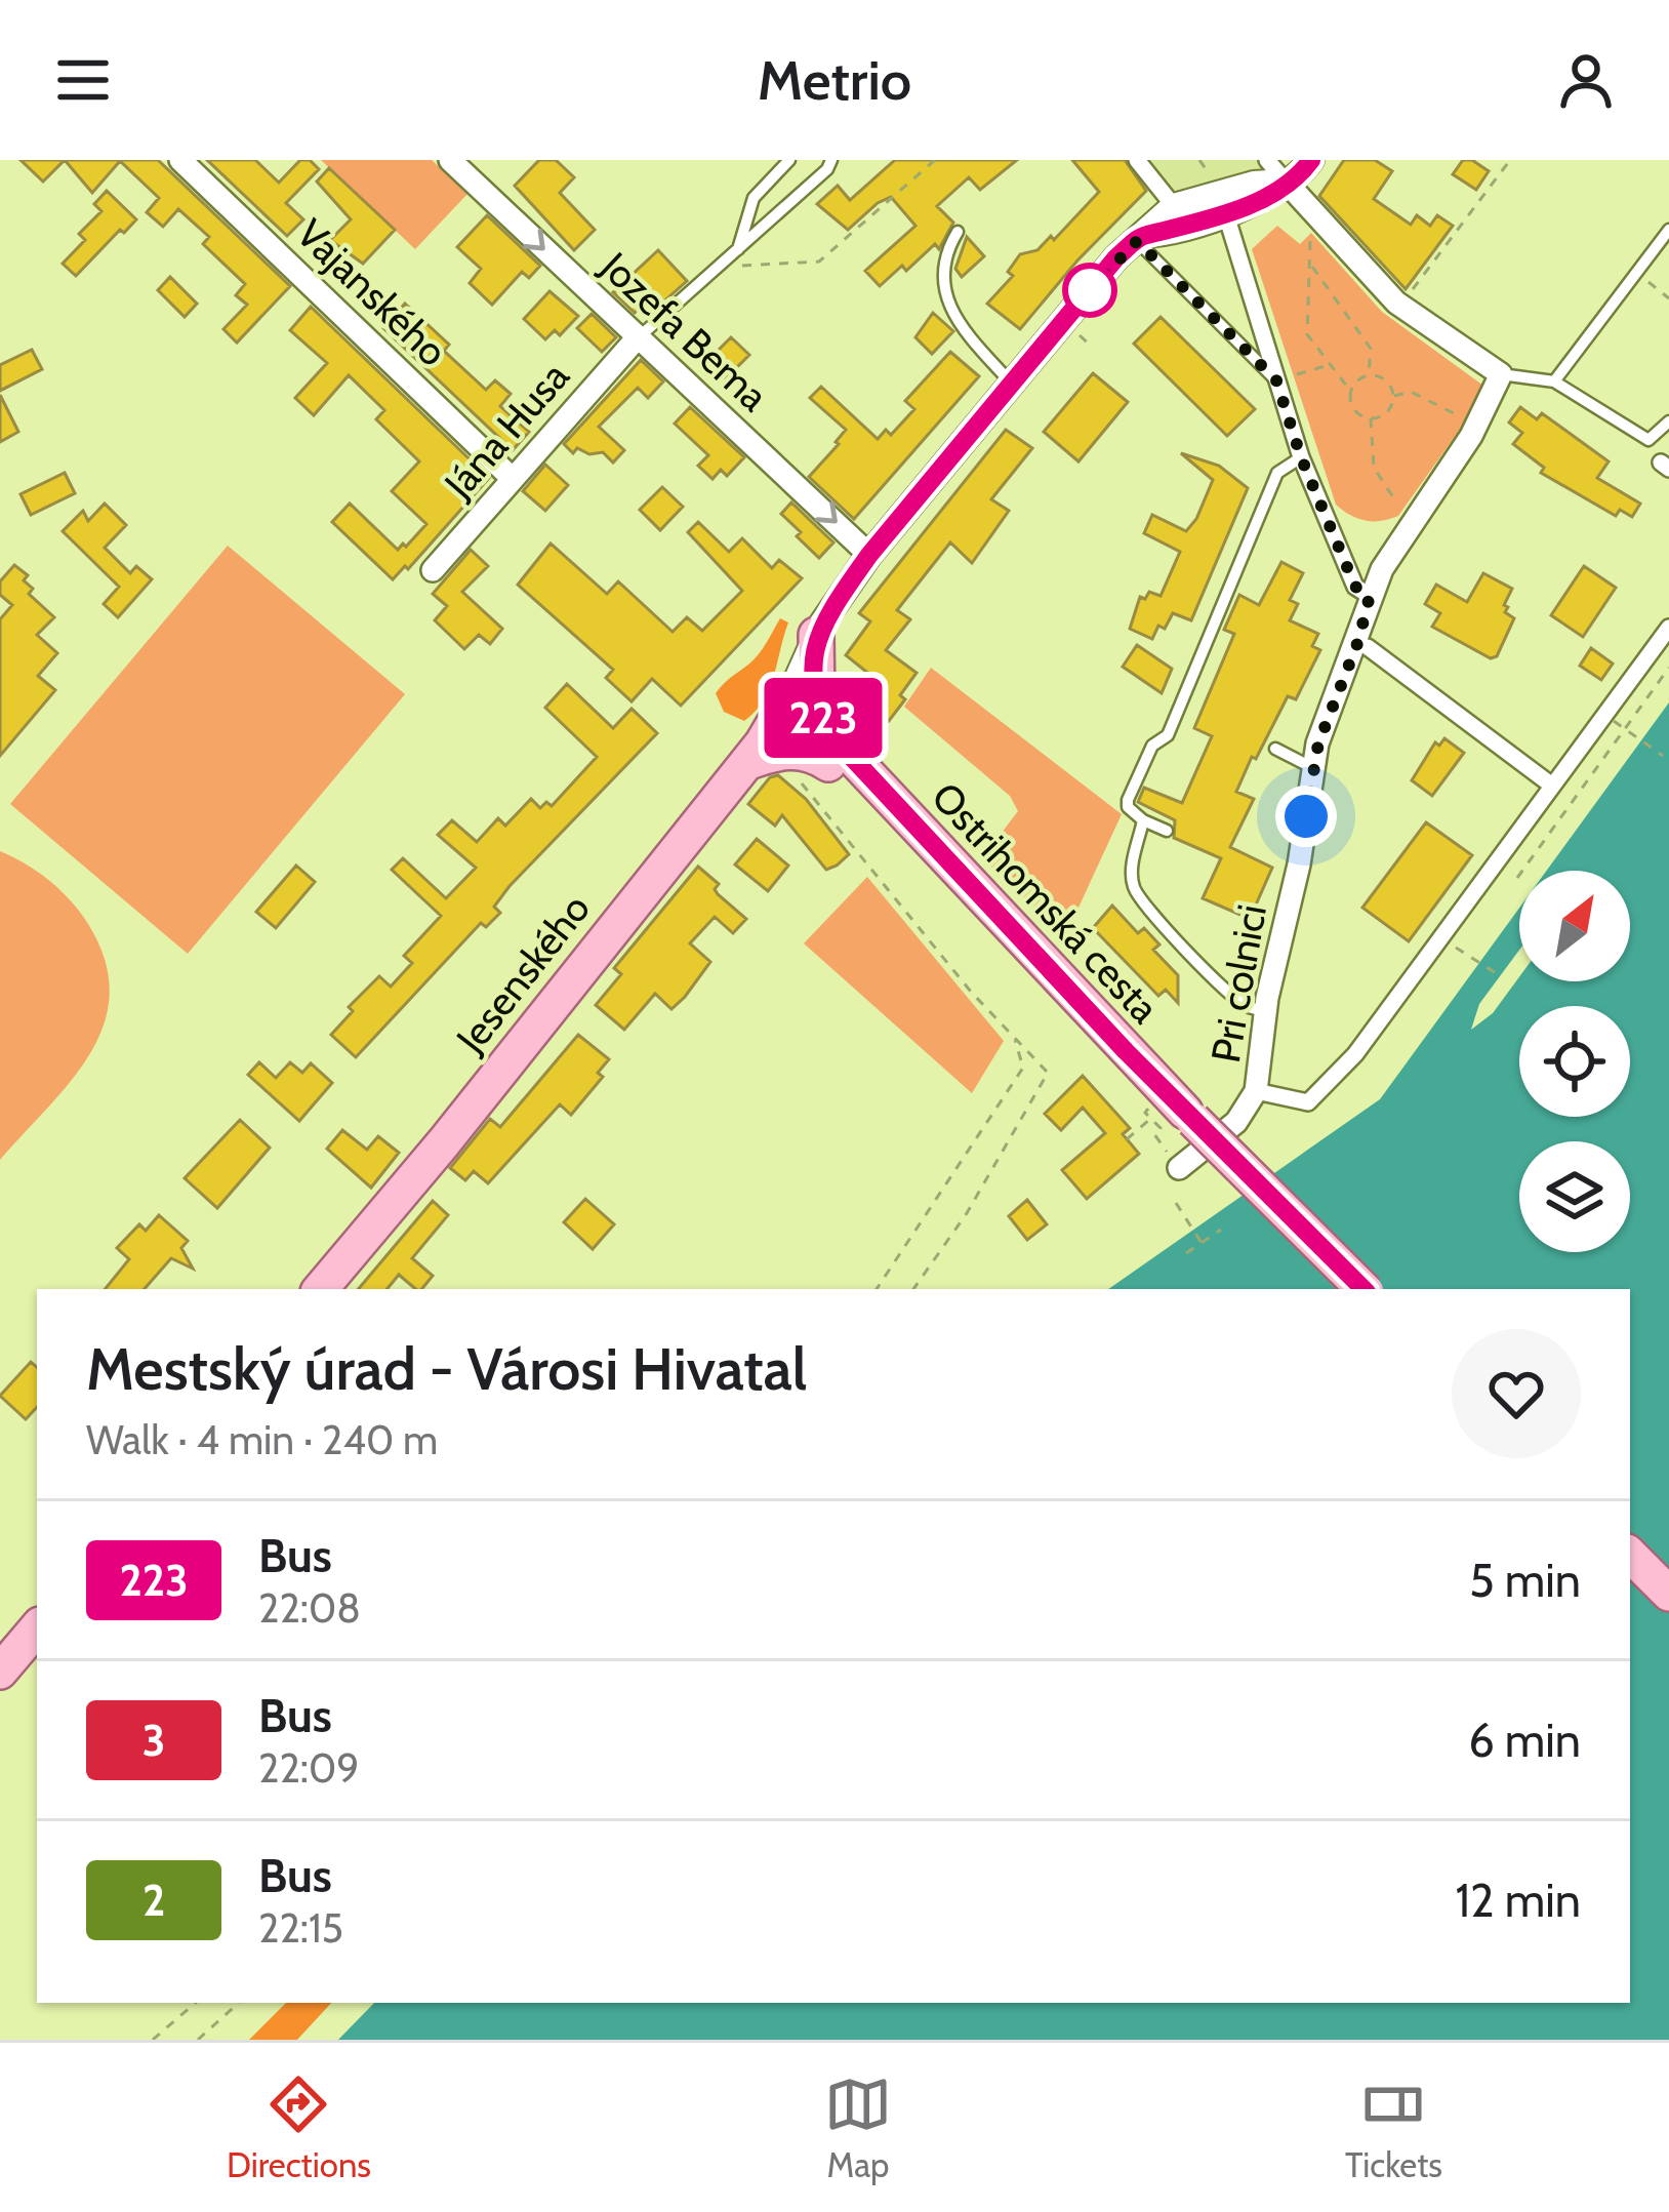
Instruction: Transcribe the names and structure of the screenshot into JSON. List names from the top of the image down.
{
  "streets": {
    "main road": ["Ostrihomská cesta", "Jesenského"],
    "street": [
      "Vajanského",
      "Jozefa Bema",
      "Jána Husa",
      "Pri colnici"
    ]
  },
  "crossings": [
    ["Vajanského", "Jána Husa"],
    ["Jozefa Bema", "Jána Husa"]
  ],
  "one_way": ["Jozefa Bema"],
  "lines": ["bus line 223"],
  "north": "top right",
  "page": {
    "header": "Metrio",
    "on_map": "223",
    "heading": ["Mestský úrad - Városi Hivatal", "Walk · 4 min · 240 m"],
    "list": [
      {
        "mark": "223",
        "name": "Bus",
        "note": "22:08",
        "value": "5 min"
      },
      {
        "mark": "3",
        "name": "Bus",
        "note": "22:09",
        "value": "6 min"
      },
      {
        "mark": "2",
        "name": "Bus",
        "note": "22:15",
        "value": "12 min"
      }
    ],
    "tabs": ["Directions", "Map", "Tickets"]
  }
}
